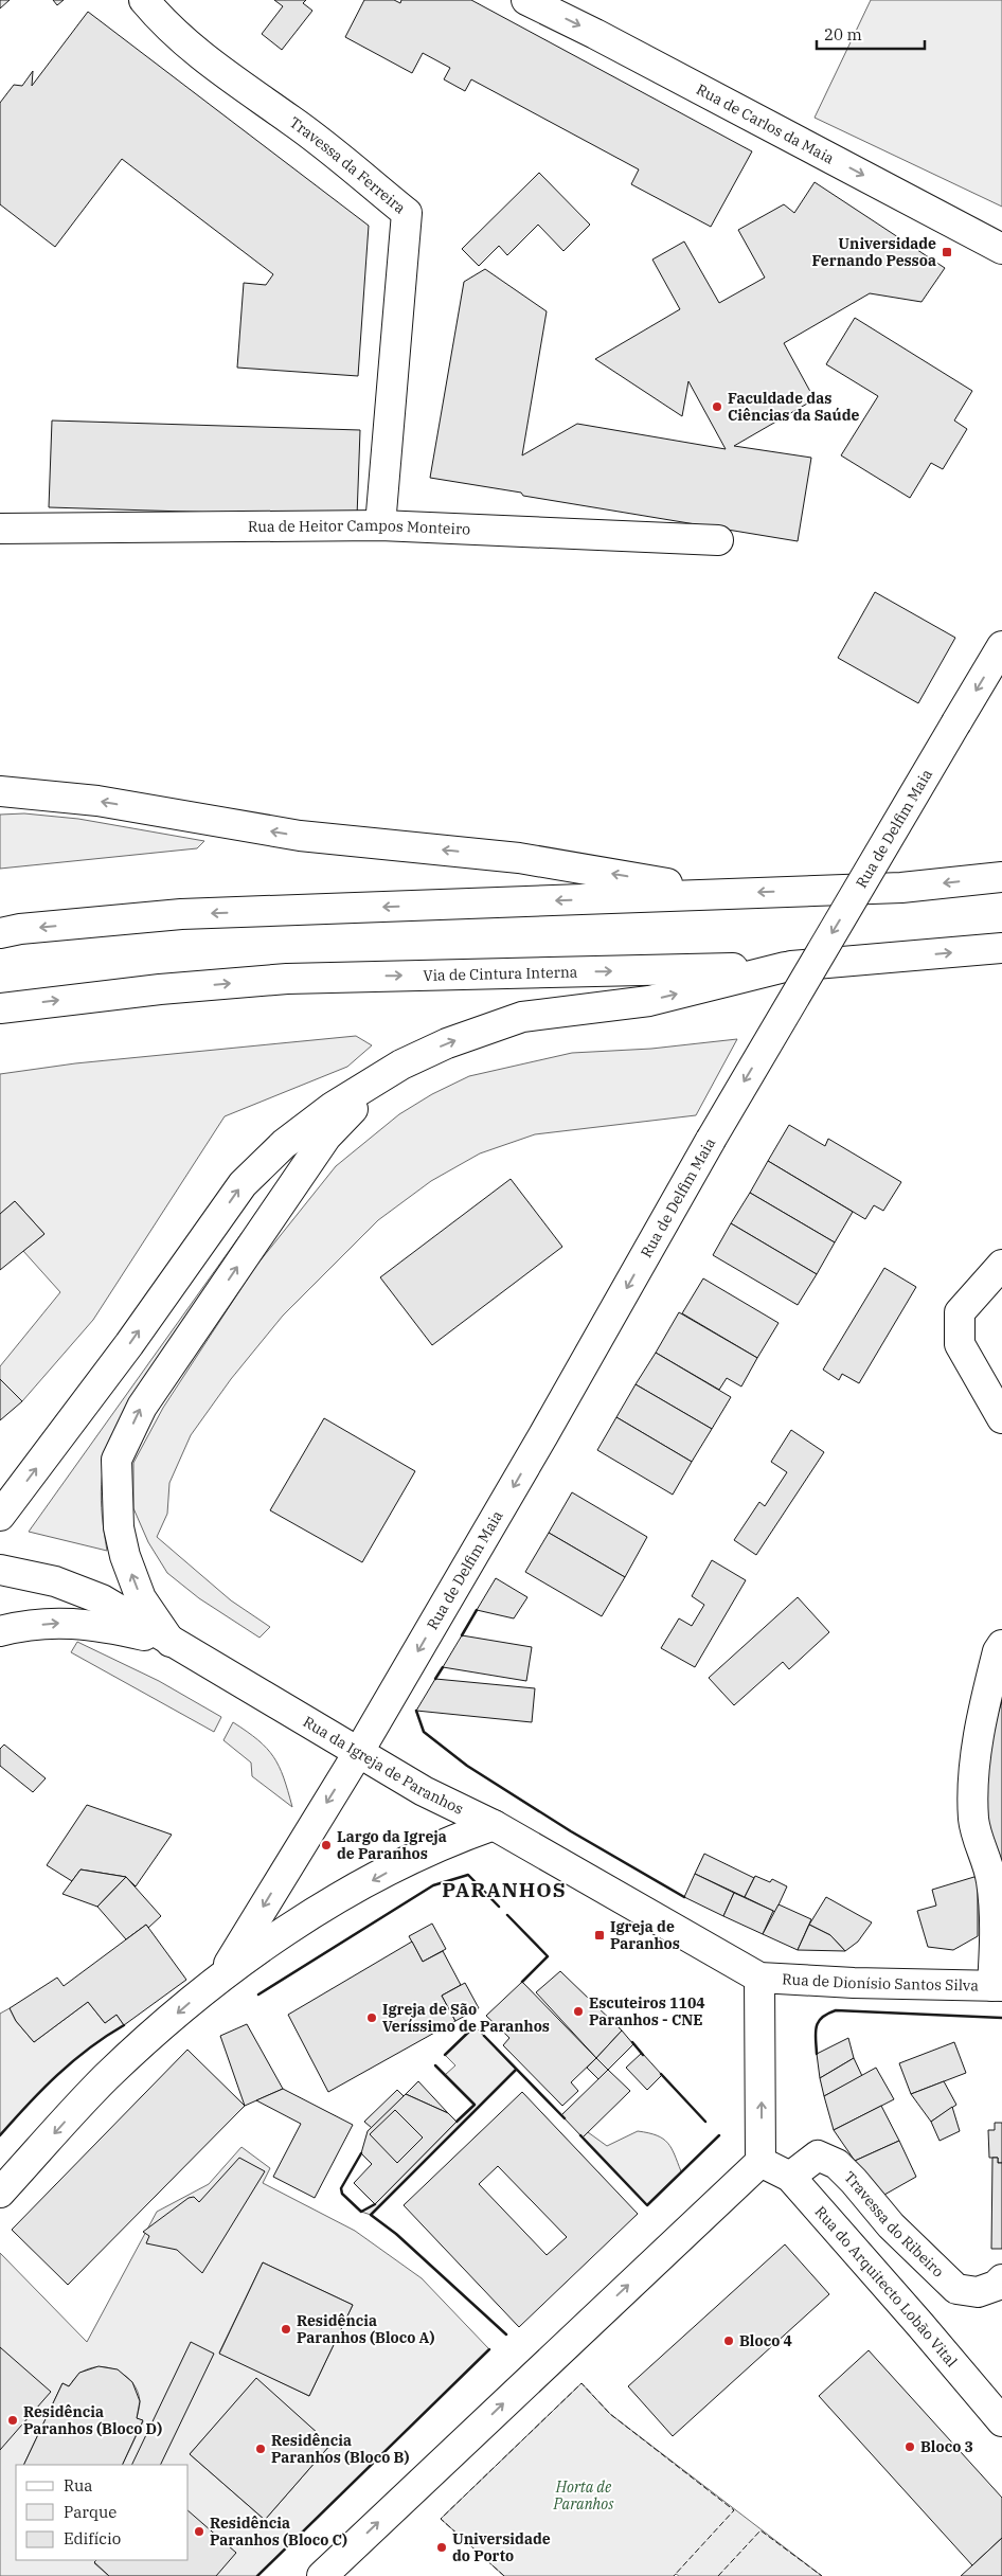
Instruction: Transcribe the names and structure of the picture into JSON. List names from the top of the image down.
{
  "streets": {
    "main road": [
      "Rua de Carlos da Maia",
      "Travessa da Ferreira",
      "Rua de Heitor Campos Monteiro",
      "Rua de Delfim Maia",
      "Via de Cintura Interna",
      "Rua da Igreja de Paranhos",
      "Rua de Dionísio Santos Silva",
      "Travessa do Ribeiro",
      "Rua do Arquitecto Lobão Vital"
    ]
  },
  "crossings": [
    ["Travessa da Ferreira", "Rua de Heitor Campos Monteiro"],
    ["Rua de Delfim Maia", "Rua da Igreja de Paranhos"],
    ["Rua da Igreja de Paranhos", "Rua de Dionísio Santos Silva"],
    ["Travessa do Ribeiro", "Rua do Arquitecto Lobão Vital"]
  ],
  "one_way": ["Rua de Carlos da Maia", "Rua de Delfim Maia"],
  "districts": ["PARANHOS"],
  "parks": ["Horta de Paranhos"],
  "places": {
    "transit": ["Universidade Fernando Pessoa", "Igreja de Paranhos"],
    "other": [
      "Faculdade das Ciências da Saúde",
      "Largo da Igreja de Paranhos",
      "Escuteiros 1104 Paranhos - CNE",
      "Igreja de São Veríssimo de Paranhos",
      "Residência Paranhos (Bloco A)",
      "Bloco 4",
      "Residência Paranhos (Bloco D)",
      "Bloco 3",
      "Residência Paranhos (Bloco B)",
      "Residência Paranhos (Bloco C)",
      "Universidade do Porto"
    ]
  },
  "legend": ["Rua", "Parque", "Edifício"],
  "scale_bar": "20 m"
}
